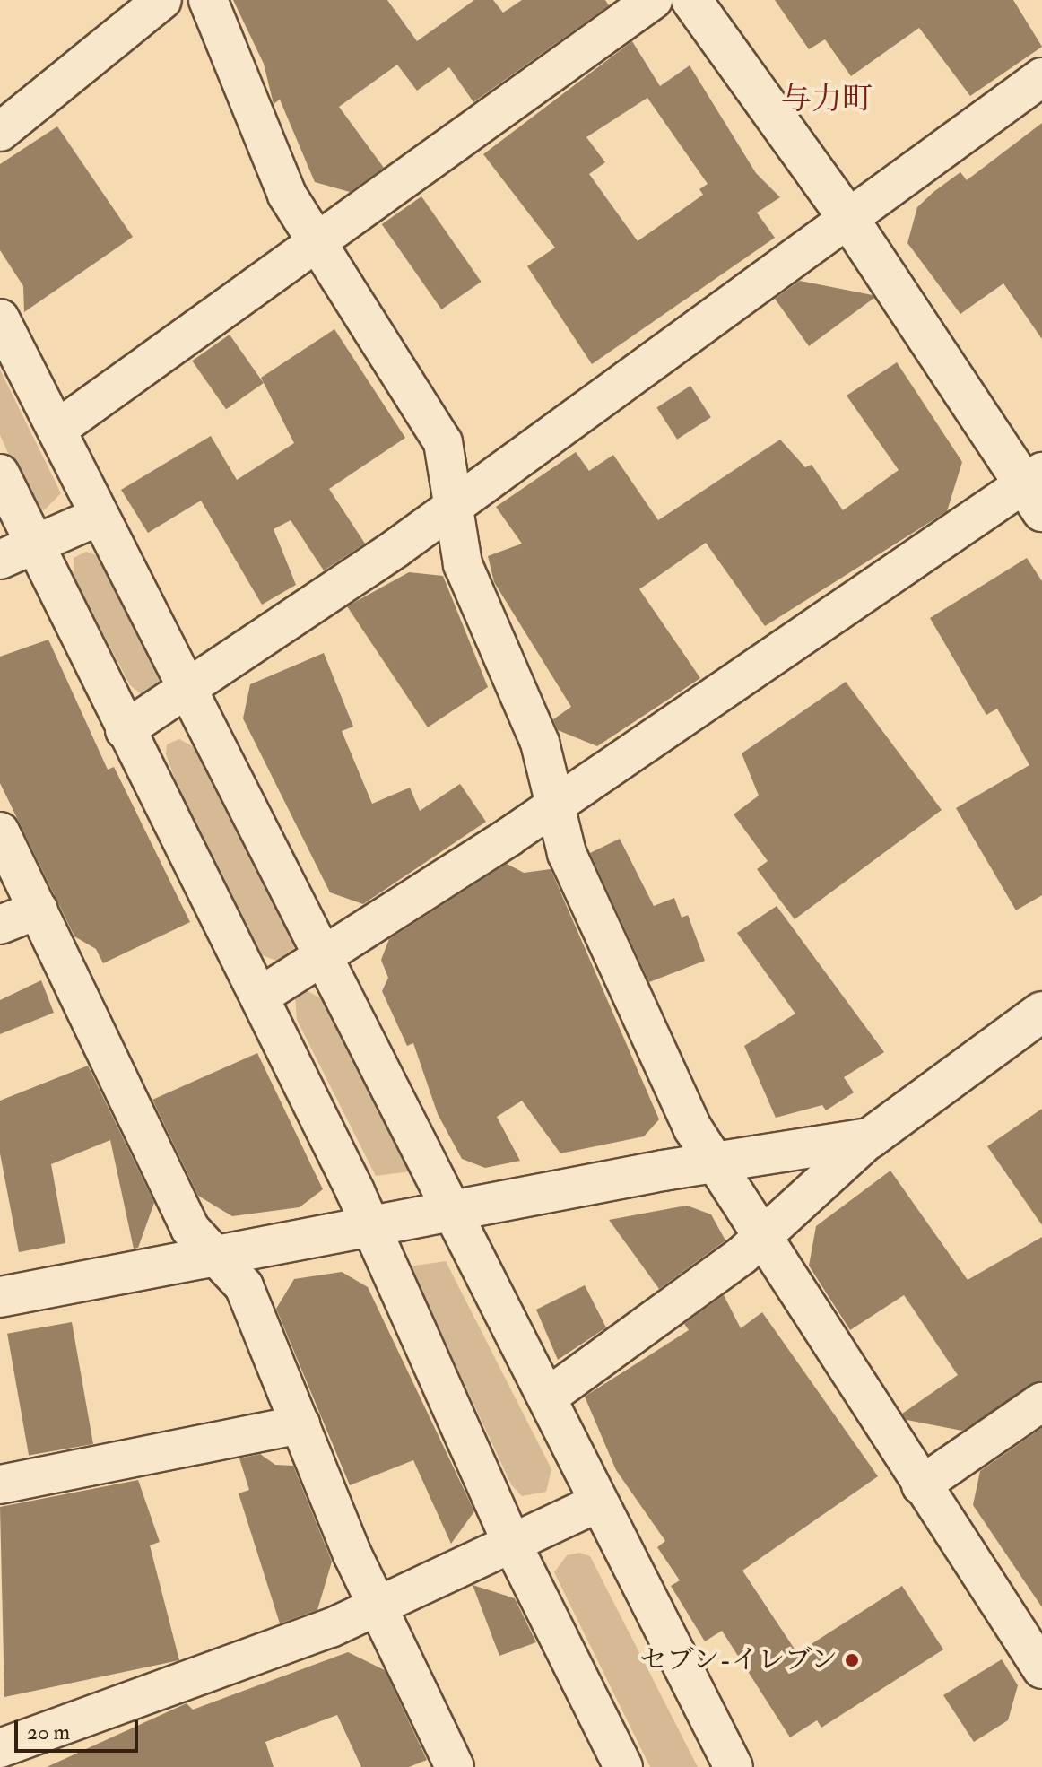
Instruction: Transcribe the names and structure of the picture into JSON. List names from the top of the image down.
{
  "districts": ["与力町"],
  "places": ["セブン-イレブン"],
  "scale_bar": "20 m"
}
